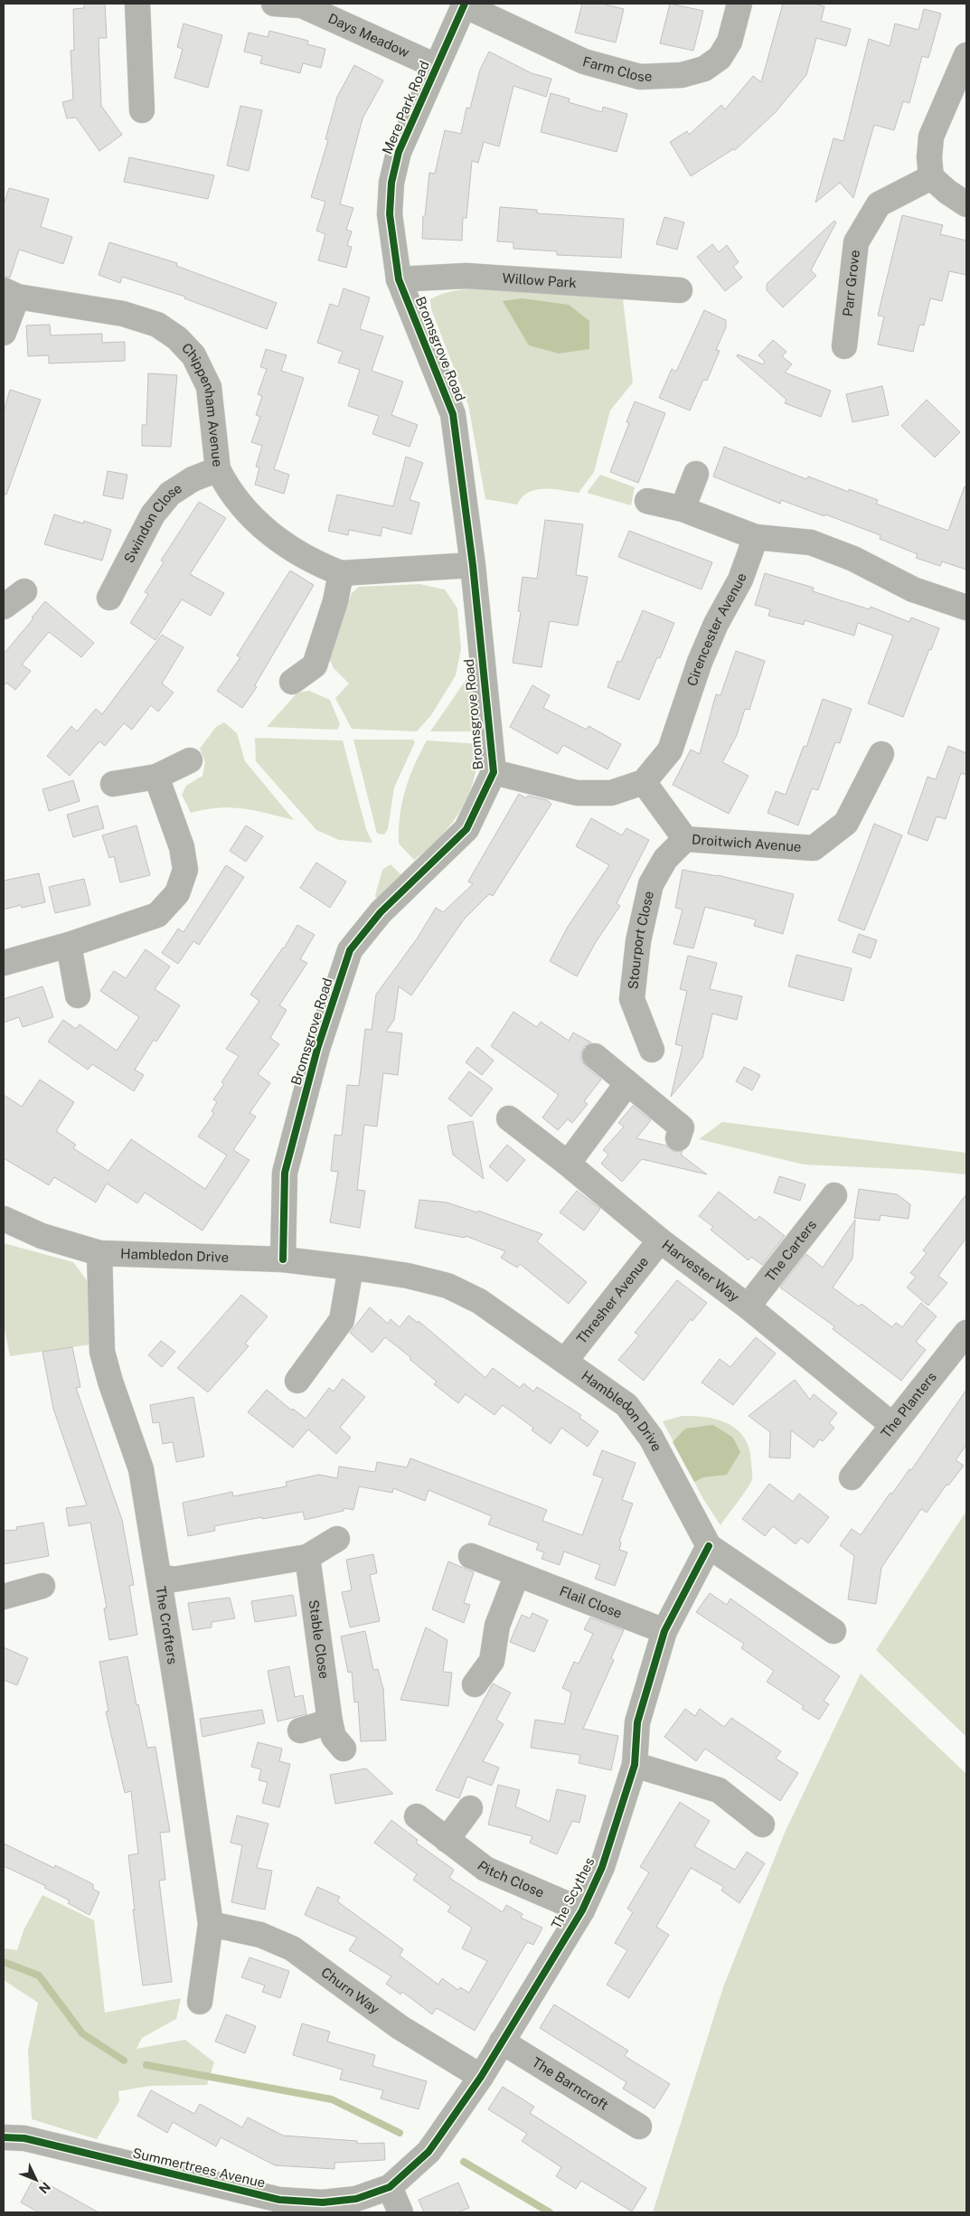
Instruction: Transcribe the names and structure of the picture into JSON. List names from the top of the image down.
{
  "streets": {
    "street": [
      "Days Meadow",
      "Farm Close",
      "Mere Park Road",
      "Willow Park",
      "Parr Grove",
      "Bromsgrove Road",
      "Chippenham Avenue",
      "Swindon Close",
      "Cirencester Avenue",
      "Droitwich Avenue",
      "Stourport Close",
      "The Carters",
      "Hambledon Drive",
      "Harvester Way",
      "Thresher Avenue",
      "The Planters",
      "Flail Close",
      "The Crofters",
      "Stable Close",
      "Pitch Close",
      "The Scythes",
      "Churn Way",
      "The Barncroft",
      "Summertrees Avenue"
    ]
  },
  "crossings": [
    ["Days Meadow", "Mere Park Road"],
    ["Farm Close", "Mere Park Road"],
    ["Mere Park Road", "Willow Park"],
    ["Mere Park Road", "Bromsgrove Road"],
    ["Willow Park", "Bromsgrove Road"],
    ["Bromsgrove Road", "Chippenham Avenue"],
    ["Bromsgrove Road", "Hambledon Drive"],
    ["Chippenham Avenue", "Swindon Close"],
    ["Cirencester Avenue", "Droitwich Avenue"],
    ["Droitwich Avenue", "Stourport Close"],
    ["The Carters", "Harvester Way"],
    ["Hambledon Drive", "Thresher Avenue"],
    ["Hambledon Drive", "The Crofters"],
    ["Hambledon Drive", "The Scythes"],
    ["Harvester Way", "Thresher Avenue"],
    ["Harvester Way", "The Planters"],
    ["Flail Close", "The Scythes"],
    ["The Crofters", "Churn Way"],
    ["Pitch Close", "The Scythes"],
    ["The Scythes", "Churn Way"],
    ["The Scythes", "The Barncroft"],
    ["The Scythes", "Summertrees Avenue"]
  ],
  "north": "bottom right"
}
